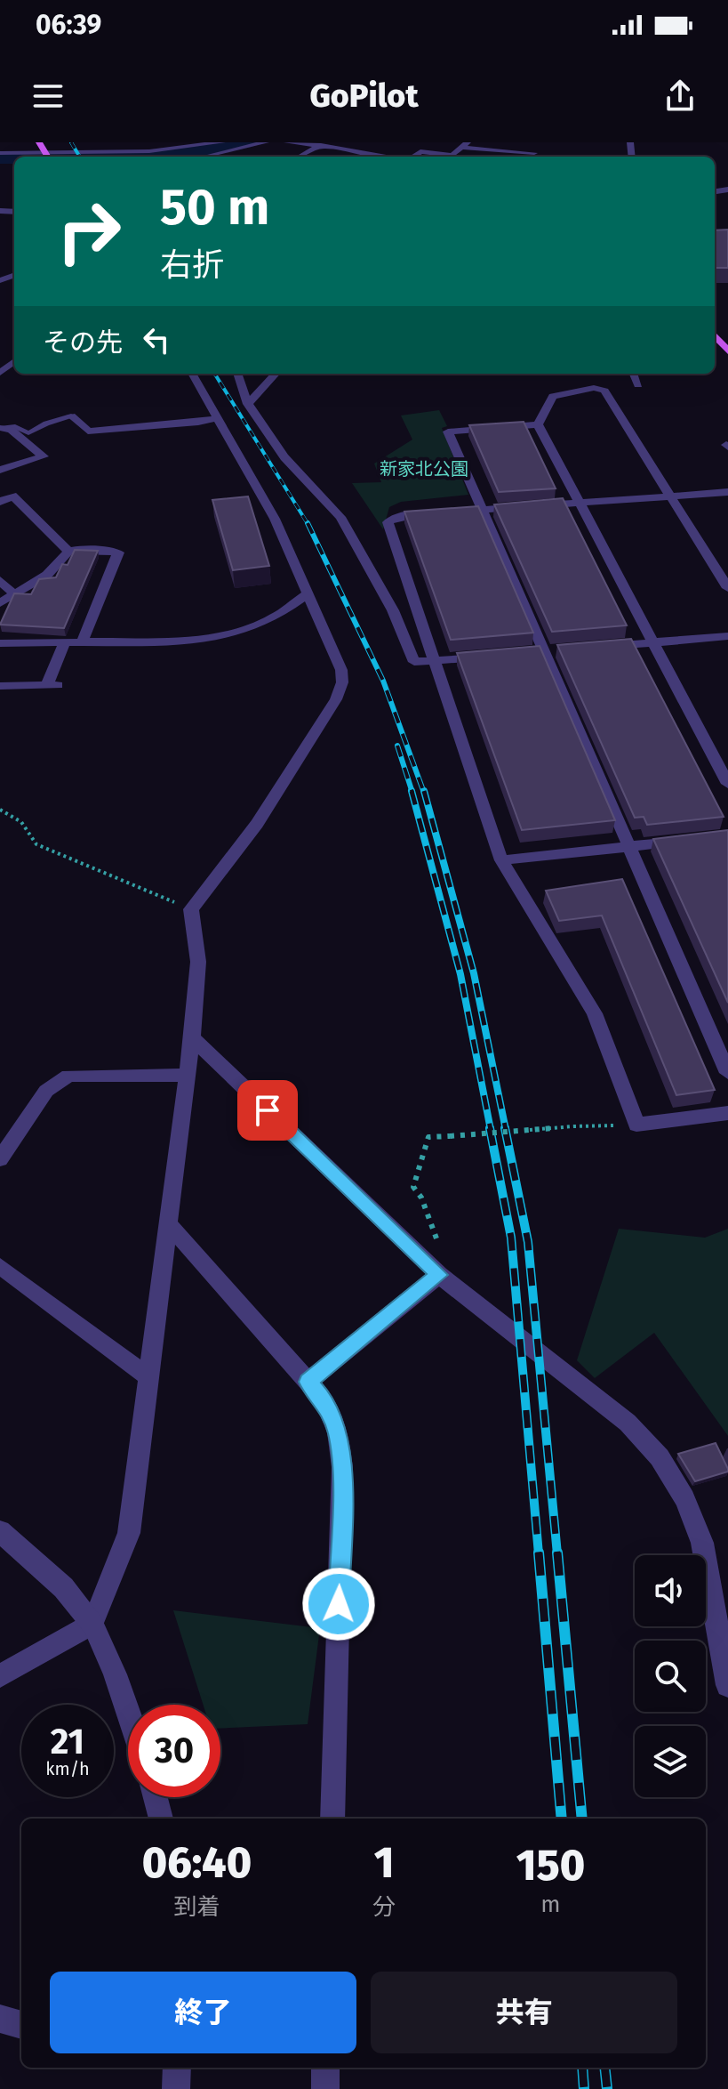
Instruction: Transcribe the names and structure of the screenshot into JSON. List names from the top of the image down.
{
  "parks": ["新家北公園"],
  "page": {
    "status": "06:39",
    "header": "GoPilot",
    "turn": ["50 m", "右折"],
    "then": "その先",
    "speed": "21 km/h",
    "limit": "30",
    "eta": [
      "06:40",
      "到着",
      "1",
      "分",
      "150",
      "m"
    ],
    "buttons": ["終了", "共有"]
  }
}
